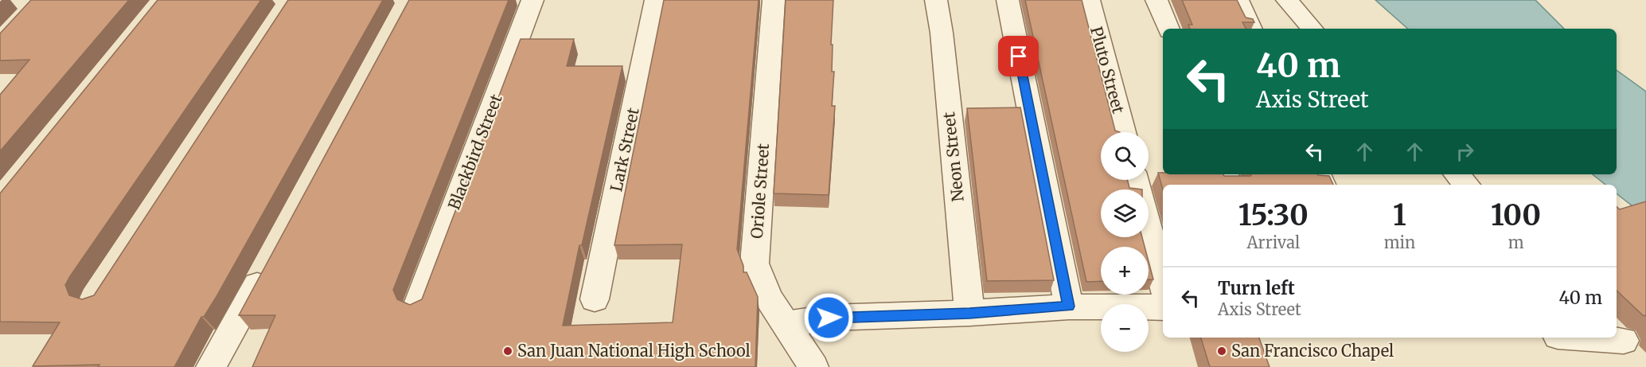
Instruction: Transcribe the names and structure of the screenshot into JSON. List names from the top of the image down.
{
  "streets": {
    "street": [
      "Pluto Street",
      "Lark Street",
      "Blackbird Street",
      "Neon Street",
      "Oriole Street"
    ]
  },
  "places": ["San Juan National High School", "San Francisco Chapel"],
  "page": {
    "turn": ["40 m", "Axis Street"],
    "map_buttons": ["+", "−"],
    "eta": [
      "15:30",
      "Arrival",
      "1",
      "min",
      "100",
      "m"
    ],
    "list": [
      {
        "name": "Turn left",
        "note": "Axis Street",
        "value": "40 m"
      }
    ]
  }
}
